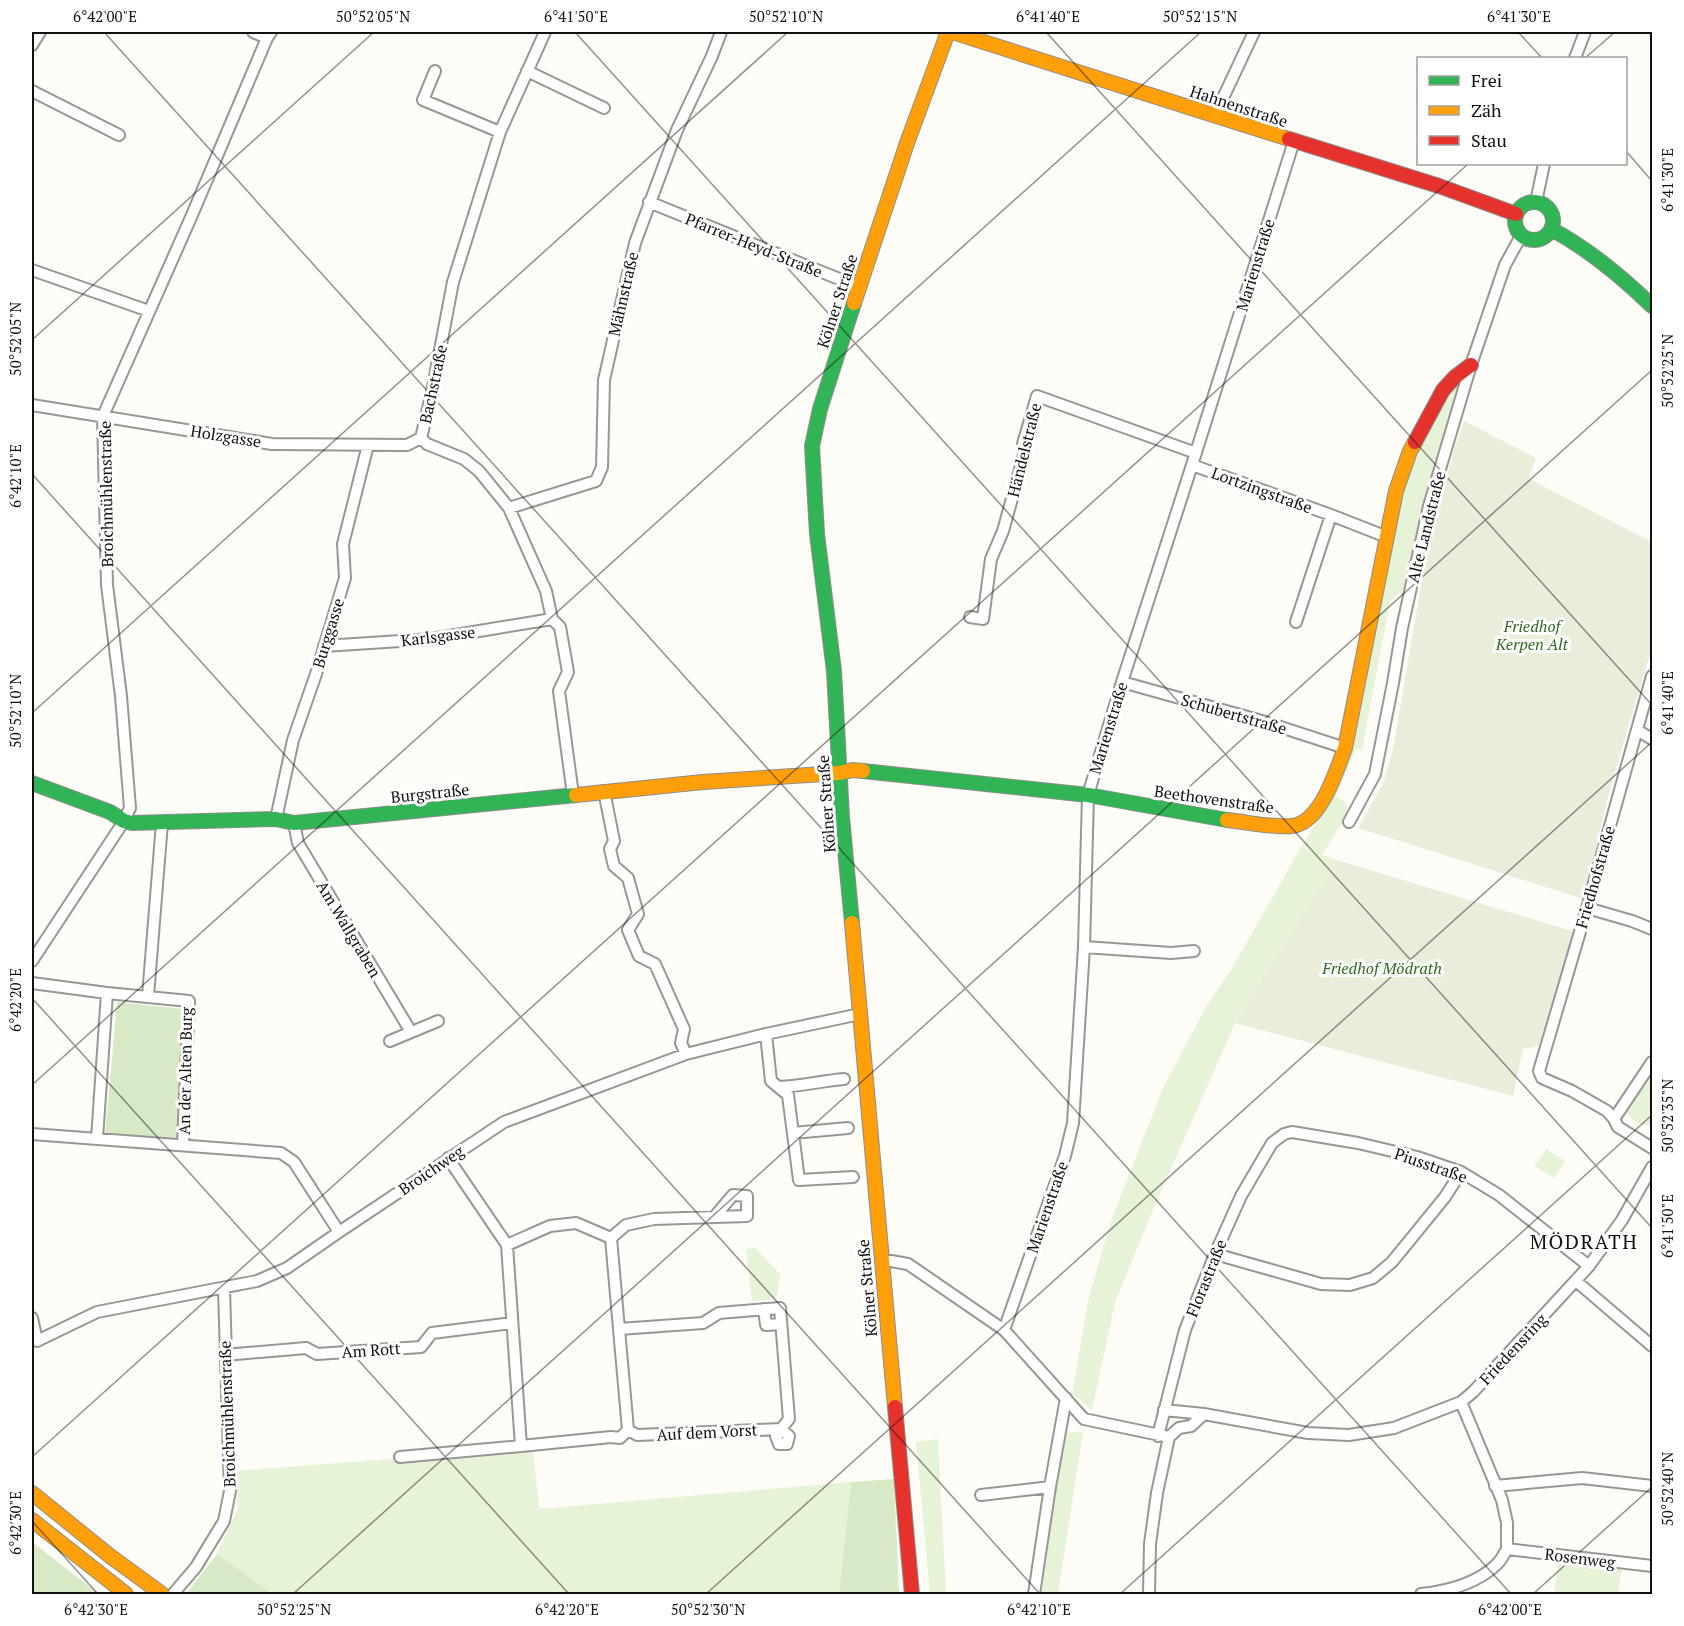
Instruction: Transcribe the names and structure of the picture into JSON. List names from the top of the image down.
{
  "streets": {
    "main road": [
      "Hahnenstraße",
      "Kölner Straße",
      "Burgstraße",
      "Beethovenstraße"
    ],
    "street": [
      "Pfarrer-Heyd-Straße",
      "Marienstraße",
      "Mähnstraße",
      "Bachstraße",
      "Holzgasse",
      "Händelstraße",
      "Lortzingstraße",
      "Broichmühlenstraße",
      "Alte Landstraße",
      "Burggasse",
      "Karlsgasse",
      "Schubertstraße",
      "Friedhofstraße",
      "Am Wallgraben",
      "An der Alten Burg",
      "Piusstraße",
      "Broichweg",
      "Florastraße",
      "Friedensring",
      "Am Rott",
      "Auf dem Vorst",
      "Rosenweg"
    ]
  },
  "crossings": [
    ["Hahnenstraße", "Marienstraße"],
    ["Hahnenstraße", "Kölner Straße"],
    ["Hahnenstraße", "Alte Landstraße"],
    ["Pfarrer-Heyd-Straße", "Mähnstraße"],
    ["Pfarrer-Heyd-Straße", "Kölner Straße"],
    ["Marienstraße", "Händelstraße"],
    ["Marienstraße", "Lortzingstraße"],
    ["Marienstraße", "Schubertstraße"],
    ["Marienstraße", "Beethovenstraße"],
    ["Mähnstraße", "Bachstraße"],
    ["Kölner Straße", "Burgstraße"],
    ["Kölner Straße", "Beethovenstraße"],
    ["Kölner Straße", "Broichweg"],
    ["Bachstraße", "Holzgasse"],
    ["Bachstraße", "Karlsgasse"],
    ["Bachstraße", "Burgstraße"],
    ["Holzgasse", "Broichmühlenstraße"],
    ["Holzgasse", "Burggasse"],
    ["Lortzingstraße", "Beethovenstraße"],
    ["Broichmühlenstraße", "Burgstraße"],
    ["Broichmühlenstraße", "Broichweg"],
    ["Broichmühlenstraße", "Am Rott"],
    ["Alte Landstraße", "Beethovenstraße"],
    ["Burggasse", "Karlsgasse"],
    ["Burggasse", "Burgstraße"],
    ["Schubertstraße", "Beethovenstraße"],
    ["Burgstraße", "Beethovenstraße"],
    ["Burgstraße", "Am Wallgraben"],
    ["An der Alten Burg", "Broichweg"],
    ["Piusstraße", "Florastraße"],
    ["Piusstraße", "Friedensring"]
  ],
  "districts": ["MÖDRATH"],
  "parks": ["Friedhof Kerpen Alt", "Friedhof Mödrath"],
  "legend": ["Frei", "Zäh", "Stau"],
  "coordinates": [
    "6°42'00\"E",
    "50°52'05\"N",
    "6°41'50\"E",
    "50°52'10\"N",
    "6°41'40\"E",
    "50°52'15\"N",
    "6°41'30\"E",
    "50°52'25\"N",
    "6°42'10\"E",
    "6°42'20\"E",
    "50°52'35\"N",
    "50°52'40\"N",
    "6°42'30\"E",
    "50°52'30\"N"
  ]
}
